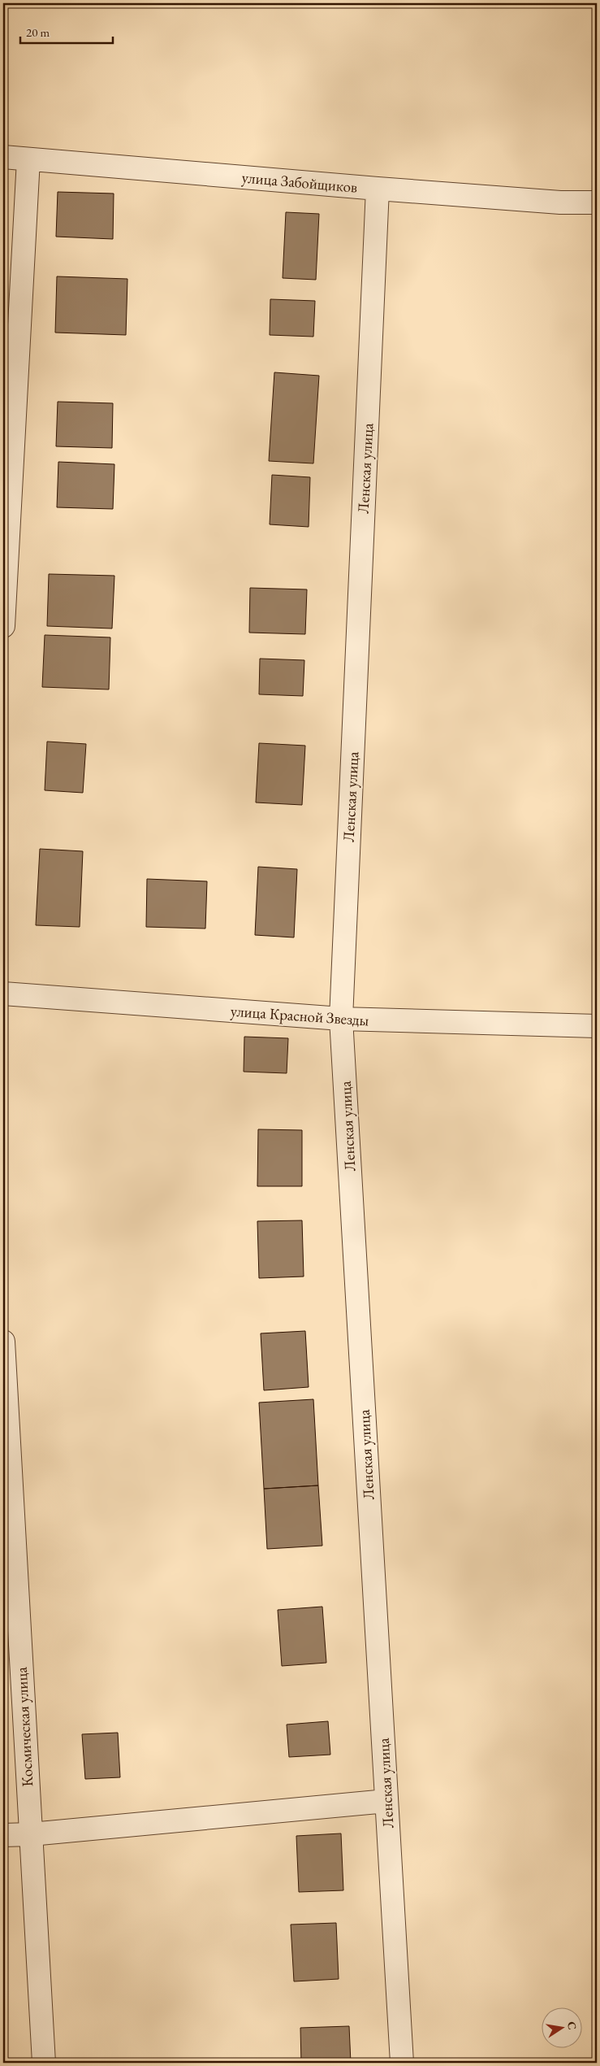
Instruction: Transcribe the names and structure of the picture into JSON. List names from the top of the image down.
{
  "streets": {
    "street": [
      "улица Забойщиков",
      "Ленская улица",
      "улица Красной Звезды",
      "Космическая улица"
    ]
  },
  "crossings": [
    ["улица Забойщиков", "Ленская улица"],
    ["Ленская улица", "улица Красной Звезды"]
  ],
  "scale_bar": "20 m",
  "north": "right"
}
